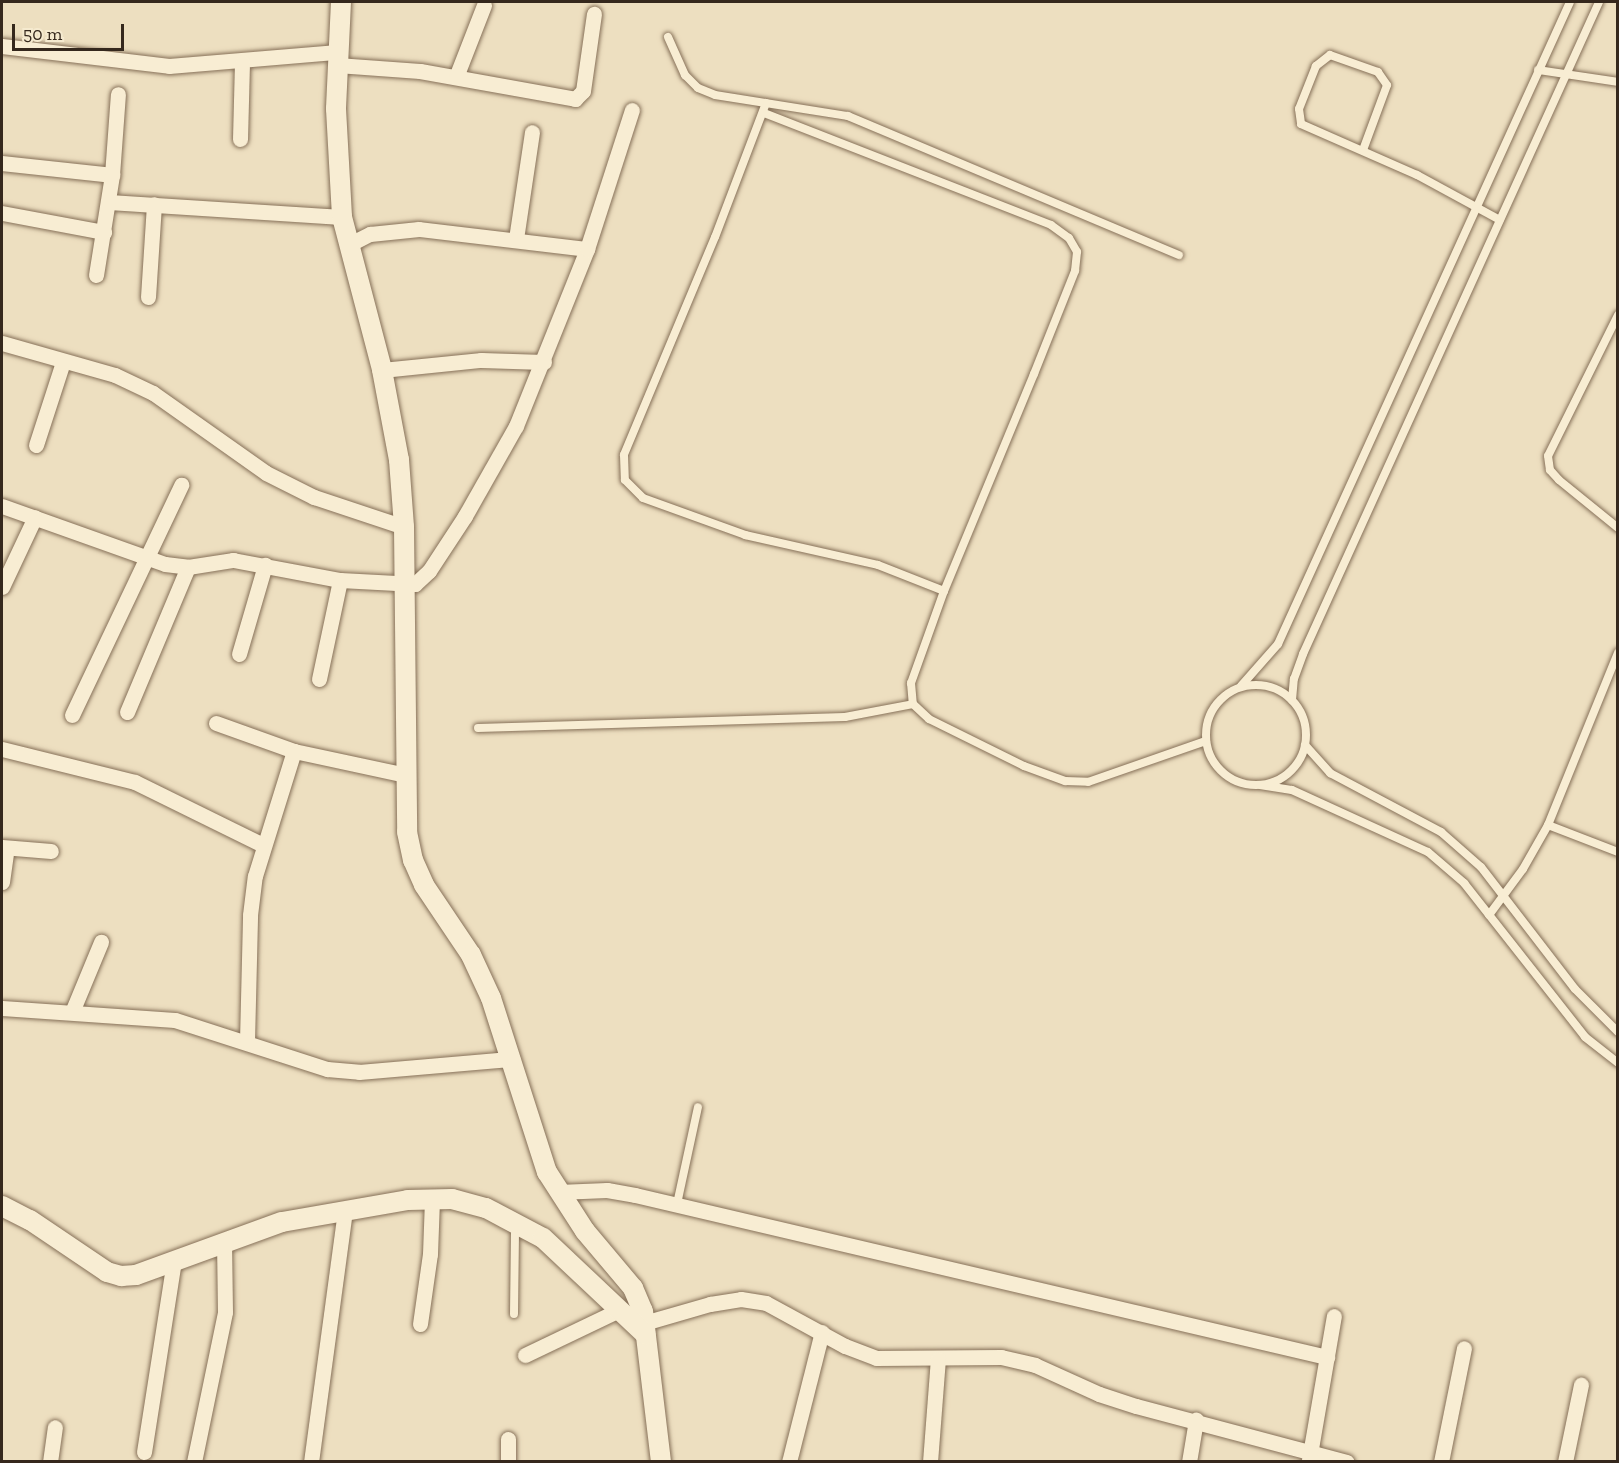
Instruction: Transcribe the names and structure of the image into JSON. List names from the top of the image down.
{
  "scale_bar": "50 m"
}
